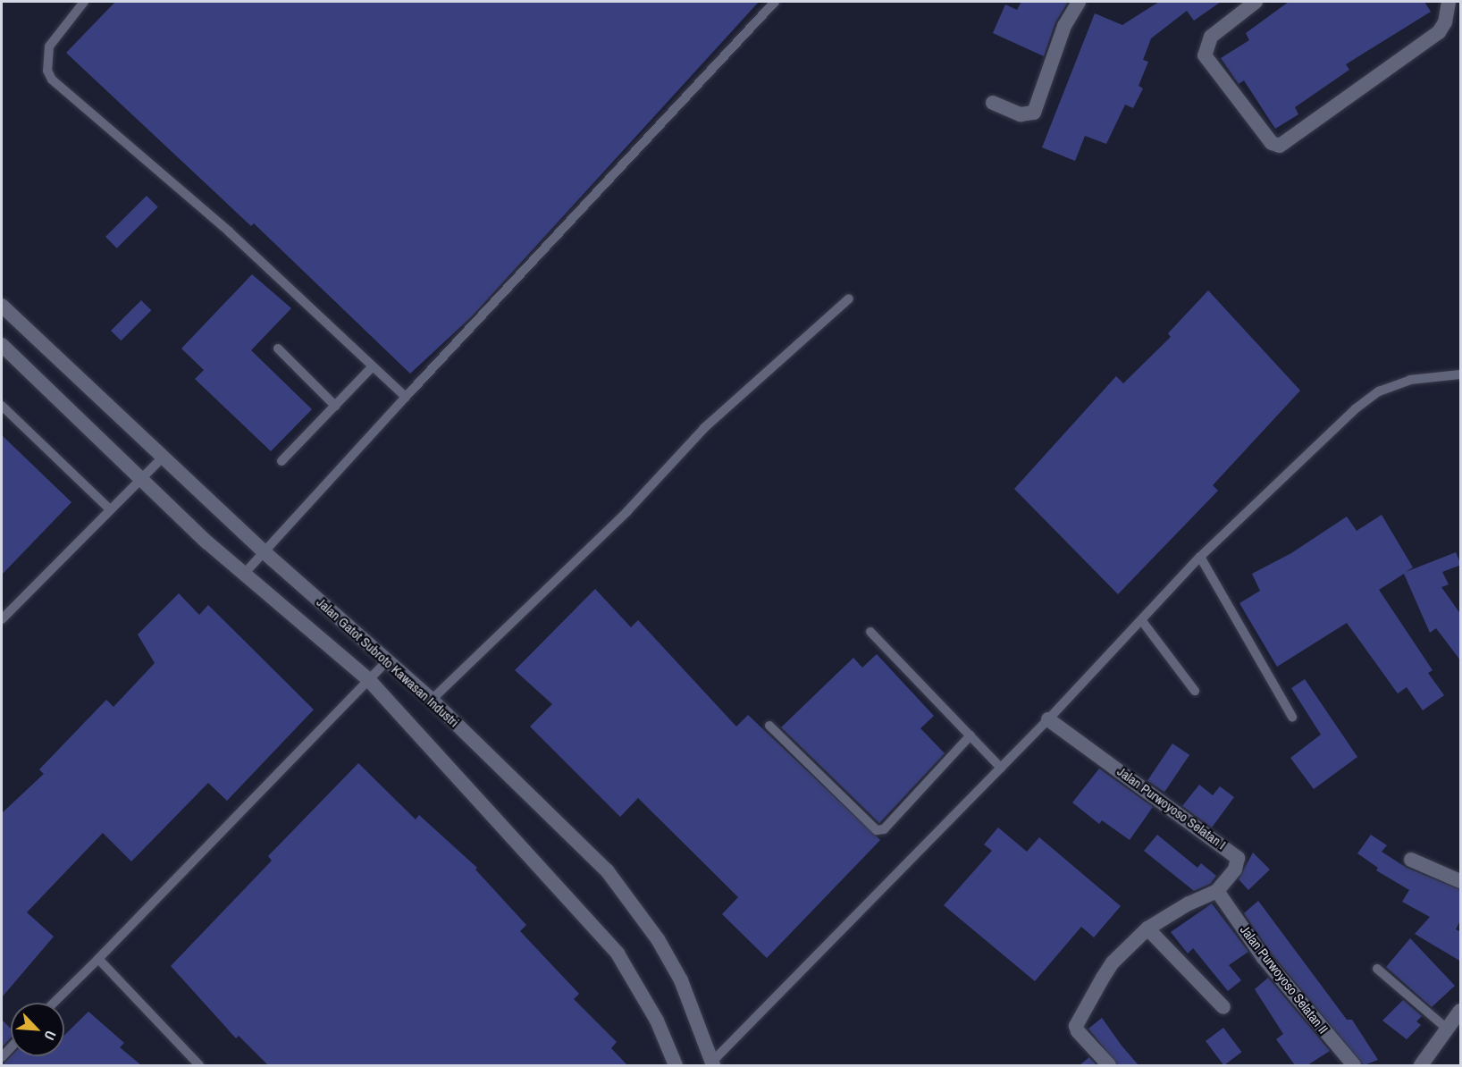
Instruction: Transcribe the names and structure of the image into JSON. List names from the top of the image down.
{
  "streets": {
    "street": ["Jalan Gatot Subroto Kawasan Industri", "Jalan Purwoyoso Selatan I", "Jalan Purwoyoso Selatan II"]
  },
  "crossings": [
    ["Jalan Purwoyoso Selatan I", "Jalan Purwoyoso Selatan II"]
  ],
  "north": "bottom right"
}
